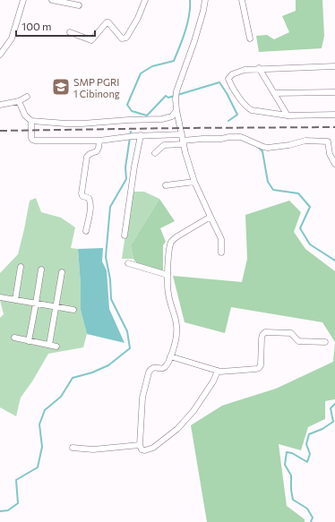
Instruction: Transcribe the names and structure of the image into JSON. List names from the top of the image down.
{
  "places": {
    "school or university": ["SMP PGRI 1 Cibinong"]
  },
  "scale_bar": "100 m"
}
